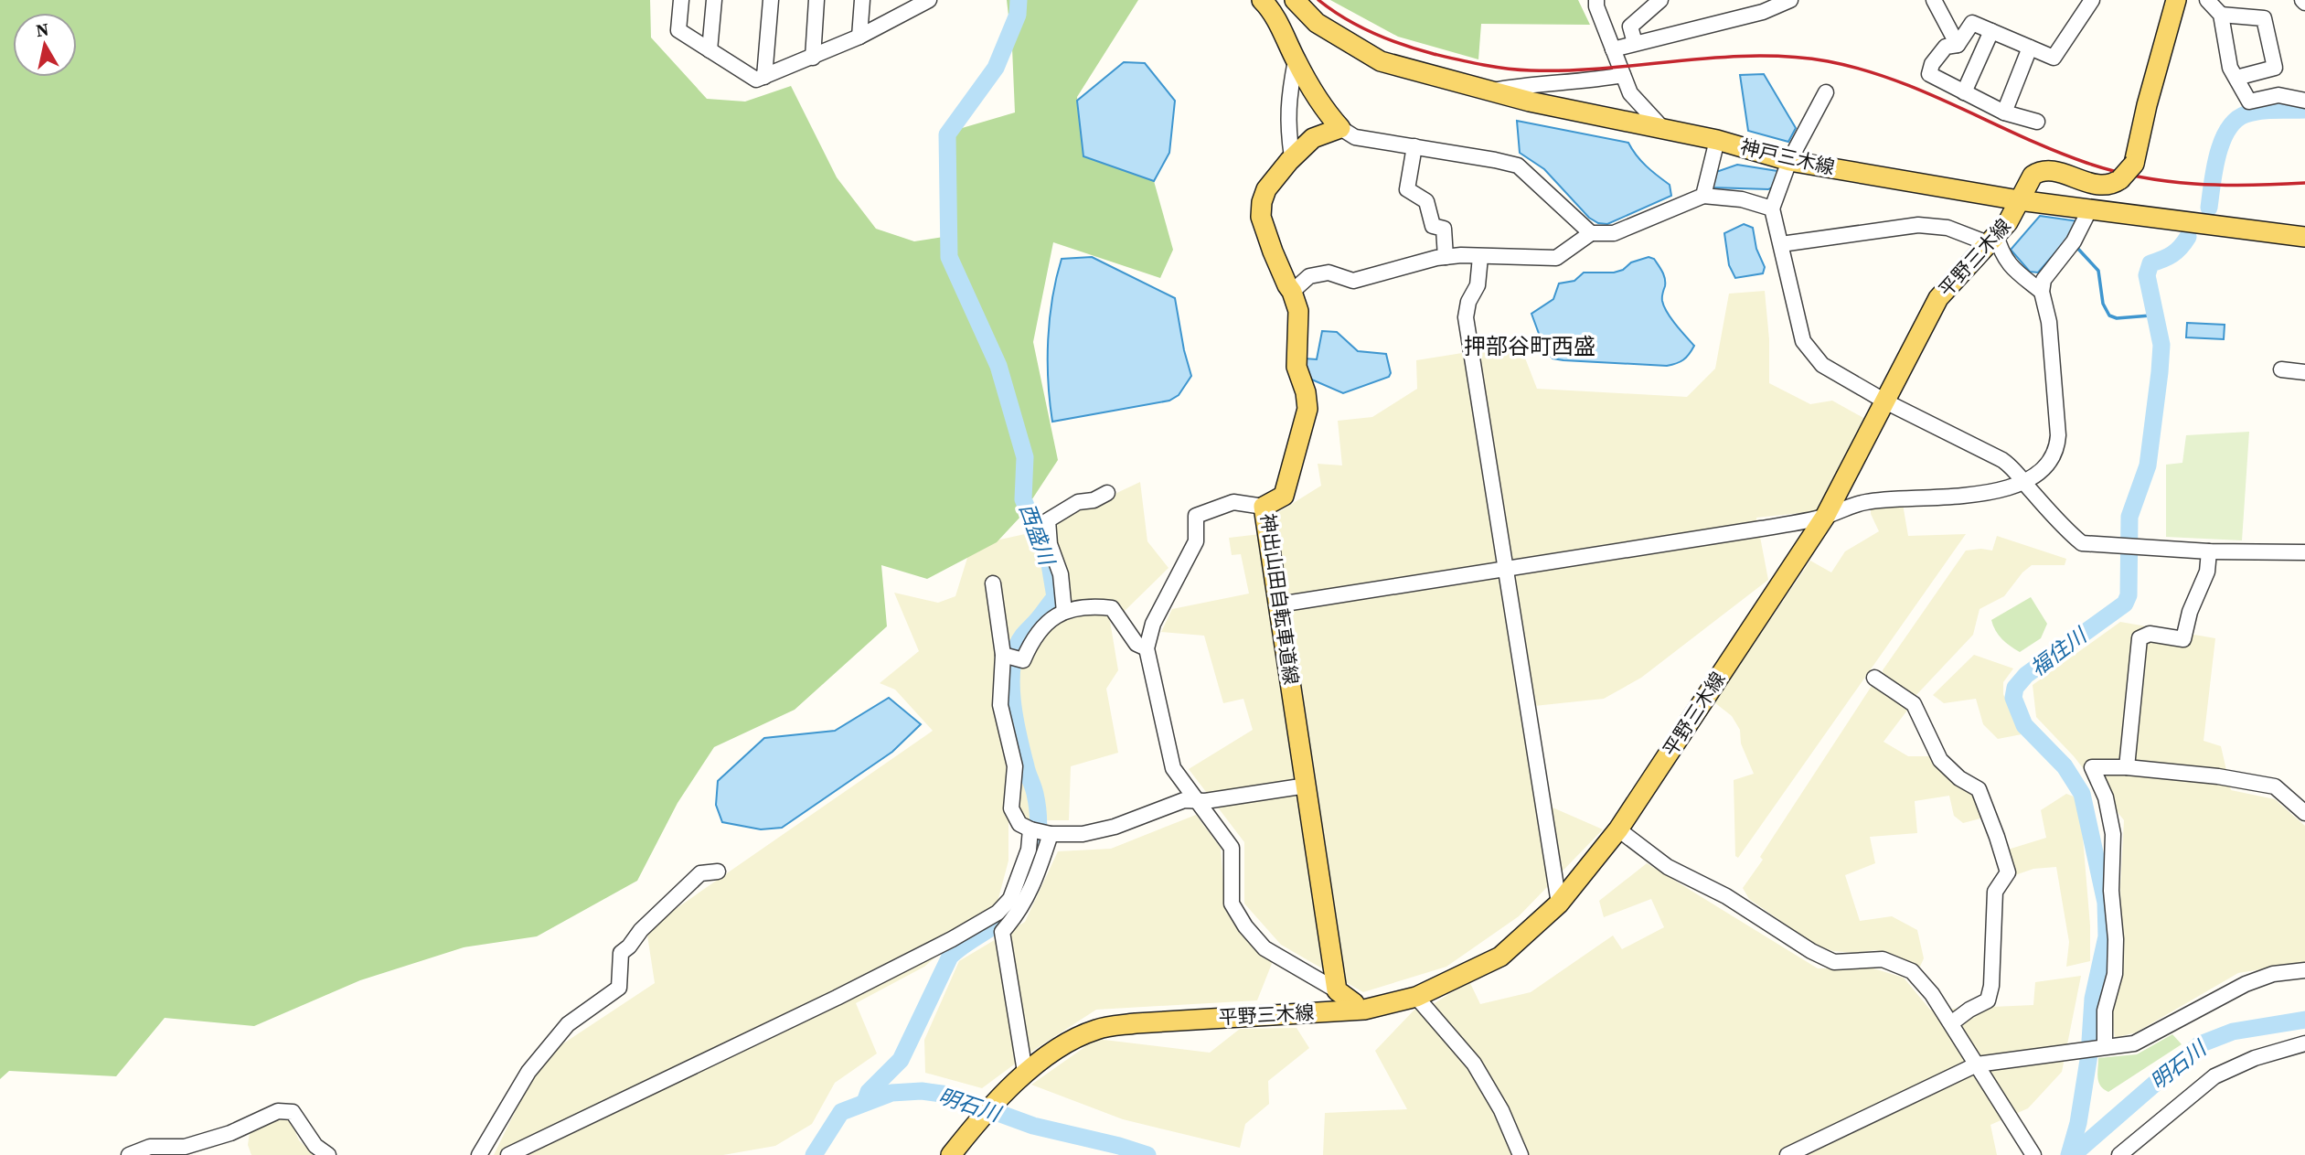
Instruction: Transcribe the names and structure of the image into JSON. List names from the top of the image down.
{
  "streets": {
    "main road": ["神戸三木線", "平野三木線", "神出山田自転車道線"]
  },
  "crossings": [
    ["神戸三木線", "平野三木線"]
  ],
  "districts": ["押部谷町西盛"],
  "water": ["西盛川", "福住川", "明石川"],
  "north": "top"
}
